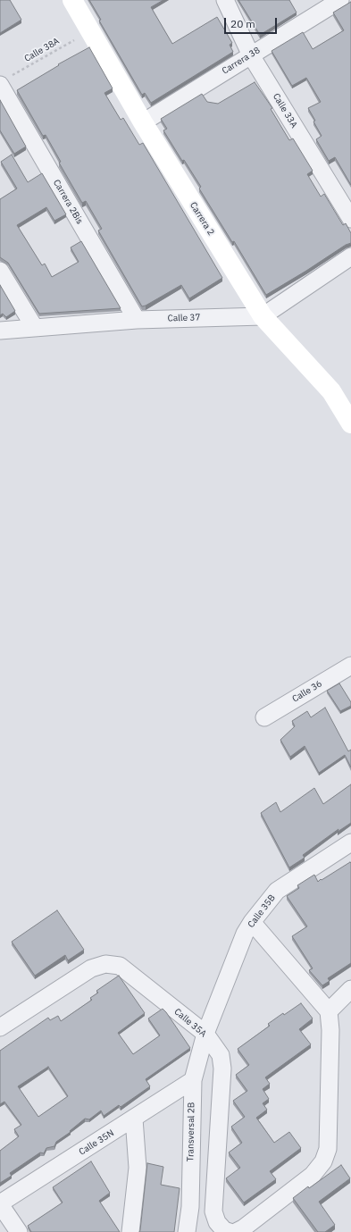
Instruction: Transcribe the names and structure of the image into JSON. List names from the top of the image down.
{
  "streets": {
    "street": [
      "Carrera 38",
      "Calle 33A",
      "Carrera 2Bis",
      "Carrera 2",
      "Calle 37",
      "Calle 36",
      "Calle 35B",
      "Calle 35A",
      "Transversal 2B",
      "Calle 35N"
    ],
    "path": ["Calle 38A"]
  },
  "crossings": [
    ["Calle 38A", "Carrera 2Bis"],
    ["Calle 38A", "Carrera 2"],
    ["Carrera 38", "Calle 33A"],
    ["Carrera 38", "Carrera 2"],
    ["Carrera 2Bis", "Calle 37"],
    ["Carrera 2", "Calle 37"],
    ["Calle 35B", "Calle 35A"],
    ["Calle 35B", "Transversal 2B"],
    ["Calle 35A", "Transversal 2B"],
    ["Transversal 2B", "Calle 35N"]
  ],
  "scale_bar": "20 m"
}
